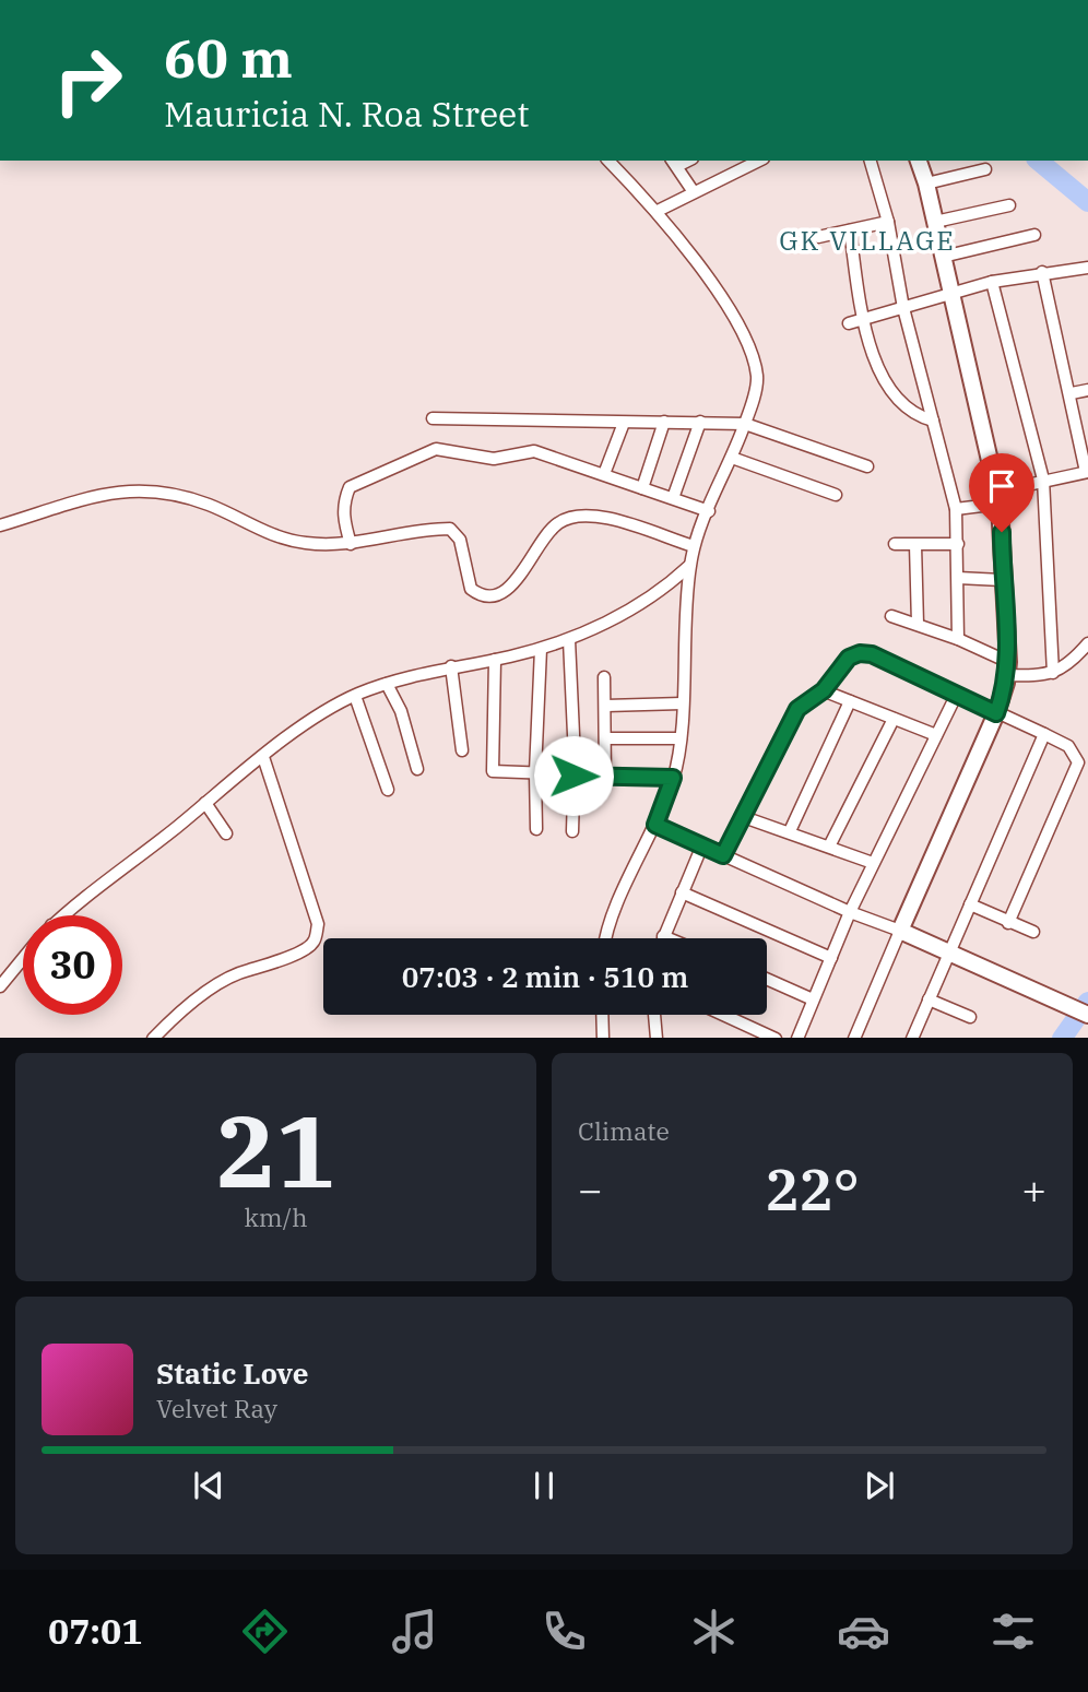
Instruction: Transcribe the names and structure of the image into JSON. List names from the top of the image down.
{
  "districts": ["GK VILLAGE"],
  "page": {
    "turn": ["60 m", "Mauricia N. Roa Street"],
    "limit": "30",
    "trip": "07:03 · 2 min · 510 m",
    "tile": [
      ["21", "km/h"],
      "Climate"
    ],
    "heat": ["−", "22°", "+"],
    "song": ["Static Love", "Velvet Ray"],
    "tabs": "07:01"
  }
}
